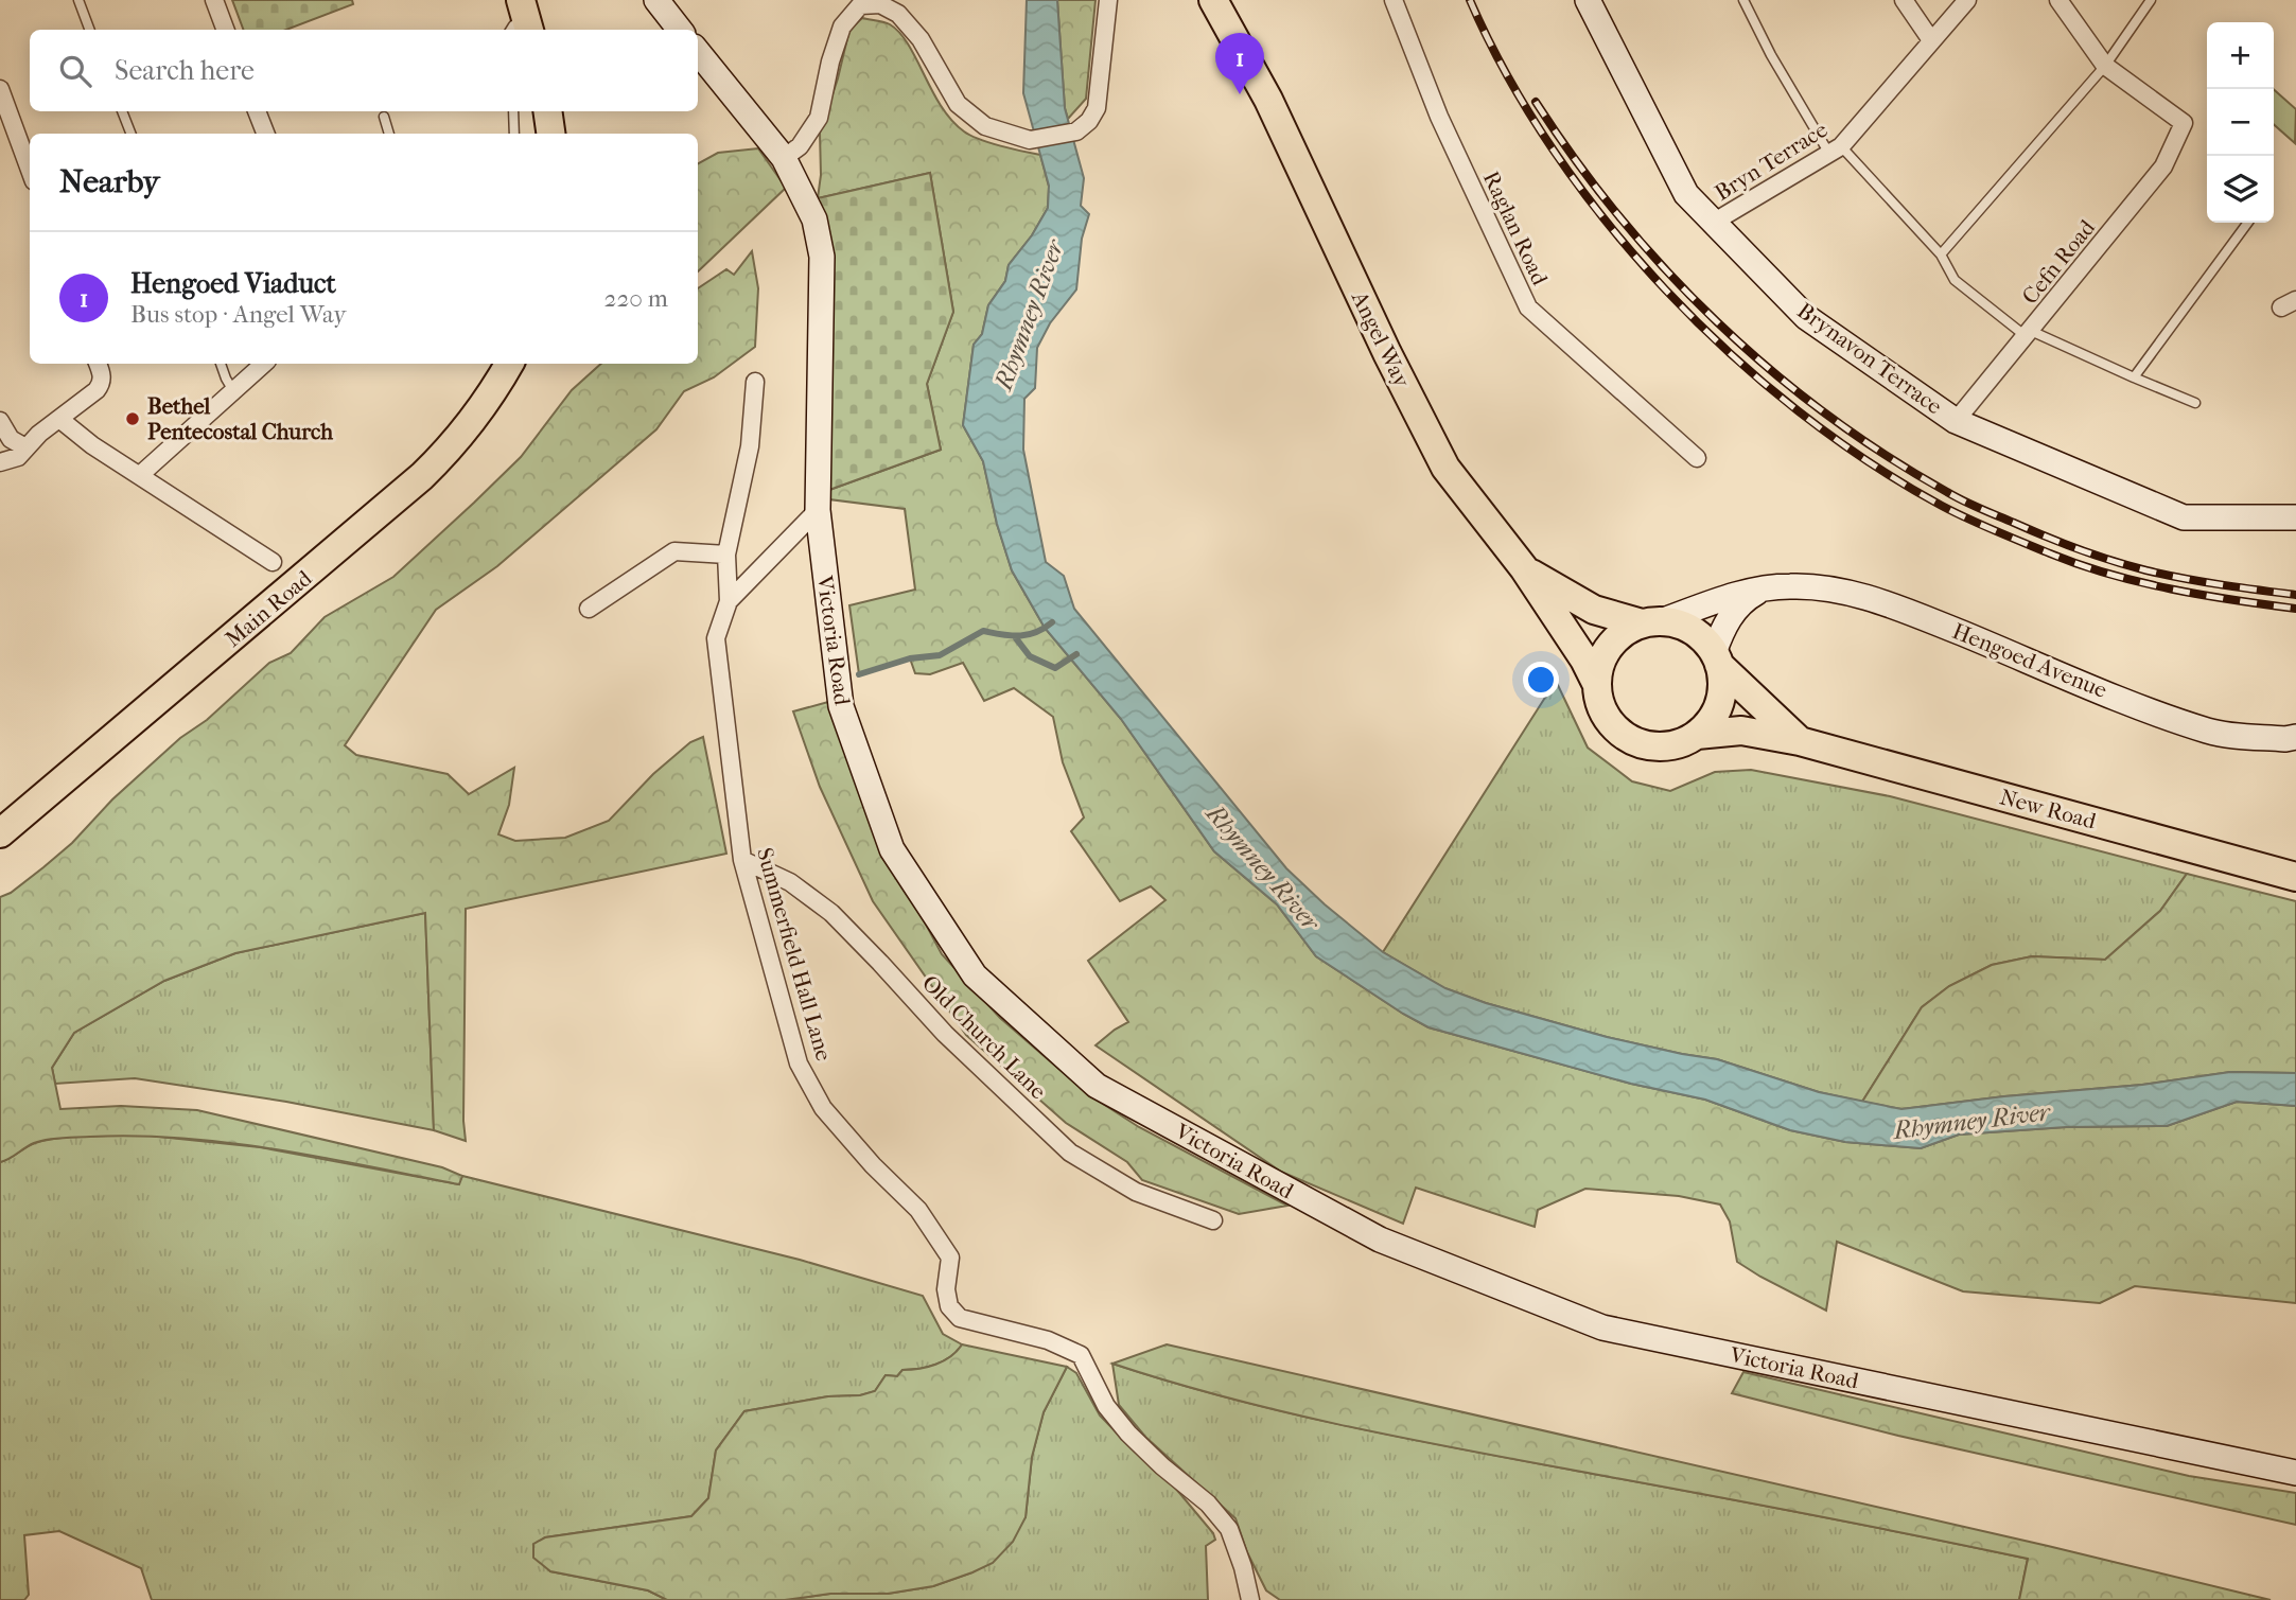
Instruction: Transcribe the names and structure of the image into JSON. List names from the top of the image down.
{
  "streets": {
    "main road": [
      "Angel Way",
      "Brynavon Terrace",
      "Main Road",
      "Victoria Road",
      "Hengoed Avenue",
      "New Road"
    ],
    "street": [
      "Bryn Terrace",
      "Raglan Road",
      "Cefn Road",
      "Summerfield Hall Lane",
      "Old Church Lane"
    ]
  },
  "crossings": [
    ["Bryn Terrace", "Brynavon Terrace"],
    ["Cefn Road", "Brynavon Terrace"],
    ["Angel Way", "Hengoed Avenue"],
    ["Angel Way", "New Road"],
    ["Victoria Road", "Summerfield Hall Lane"],
    ["Hengoed Avenue", "New Road"],
    ["Summerfield Hall Lane", "Old Church Lane"]
  ],
  "water": ["Rhymney River"],
  "places": ["Bethel Pentecostal Church"],
  "page": {
    "map_buttons": ["+", "−"],
    "search": "Search here",
    "pins": "1",
    "heading": "Nearby",
    "list": [
      {
        "mark": "1",
        "name": "Hengoed Viaduct",
        "note": "Bus stop · Angel Way",
        "value": "220 m"
      }
    ]
  }
}
